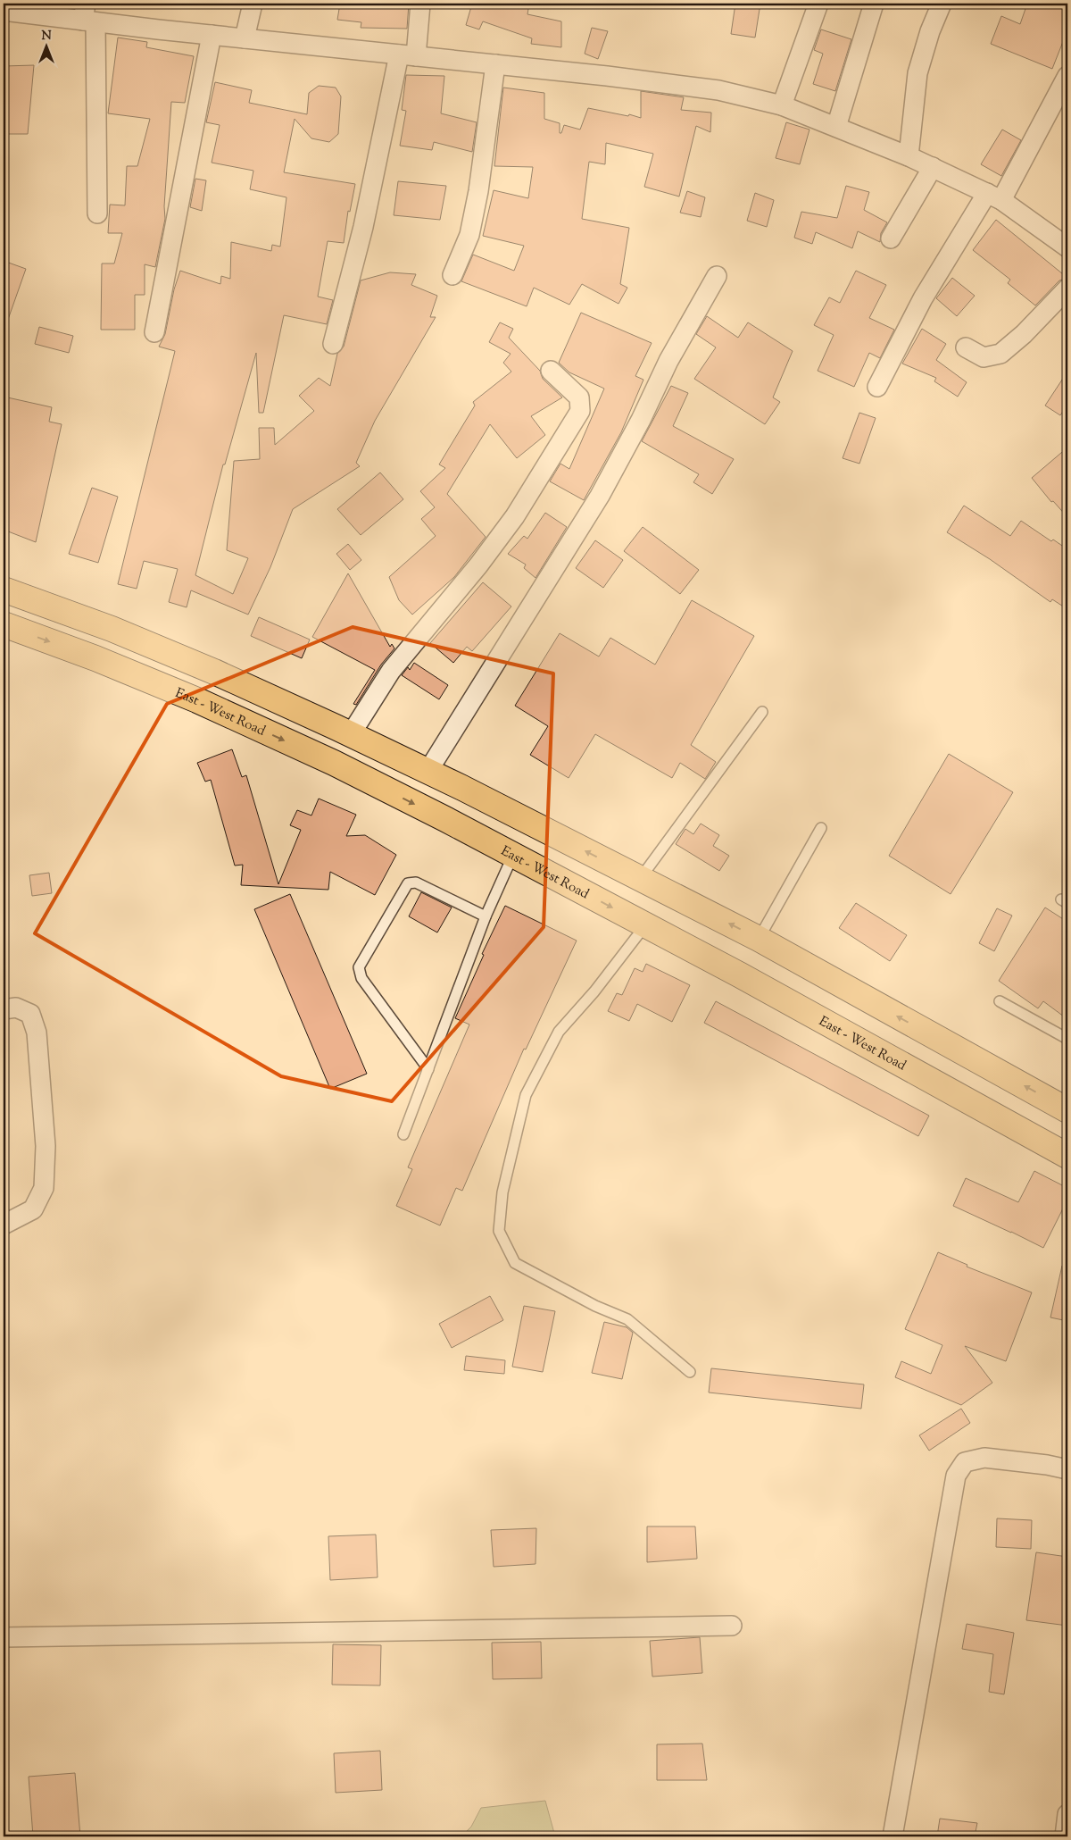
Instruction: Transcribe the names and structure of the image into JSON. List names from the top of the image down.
{
  "streets": {
    "main road": ["East - West Road"]
  },
  "north": "top"
}
